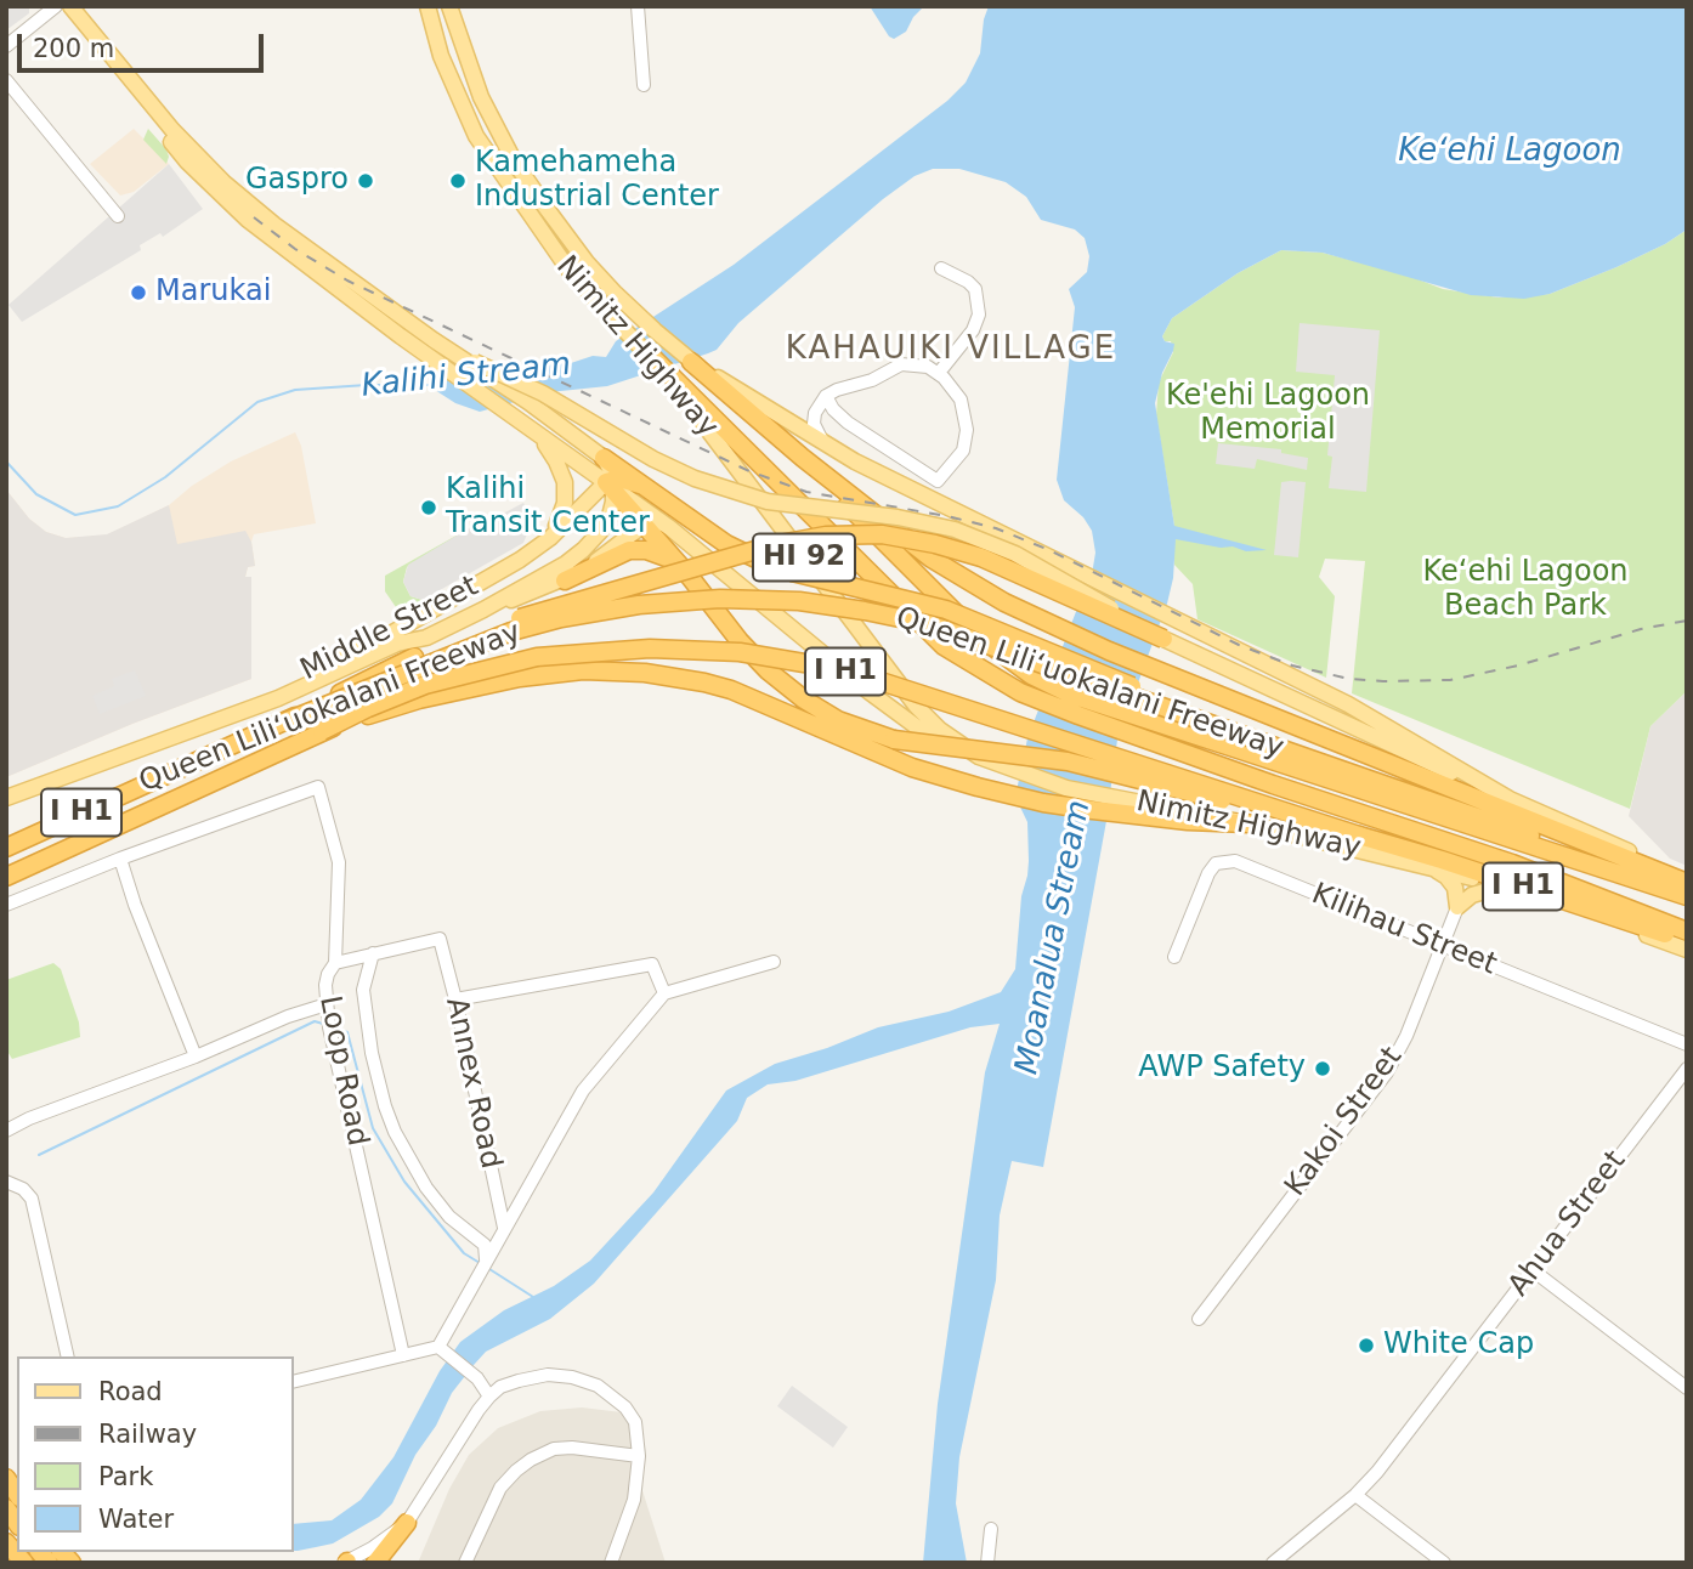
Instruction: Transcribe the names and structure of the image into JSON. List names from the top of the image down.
{
  "streets": {
    "highway": ["I H1", "Queen Liliʻuokalani Freeway"],
    "main road": ["Nimitz Highway", "HI 92", "Middle Street"],
    "street": [
      "Kilihau Street",
      "Loop Road",
      "Annex Road",
      "Kakoi Street",
      "Ahua Street"
    ]
  },
  "crossings": [
    ["Kilihau Street", "Kakoi Street"]
  ],
  "districts": ["KAHAUIKI VILLAGE"],
  "water": ["Keʻehi Lagoon", "Kalihi Stream", "Moanalua Stream"],
  "parks": ["Ke'ehi Lagoon Memorial", "Keʻehi Lagoon Beach Park"],
  "places": [
    "Gaspro",
    "Kamehameha Industrial Center",
    "Marukai",
    "Kalihi Transit Center",
    "AWP Safety",
    "White Cap"
  ],
  "legend": [
    "Road",
    "Railway",
    "Park",
    "Water"
  ],
  "scale_bar": "200 m"
}
